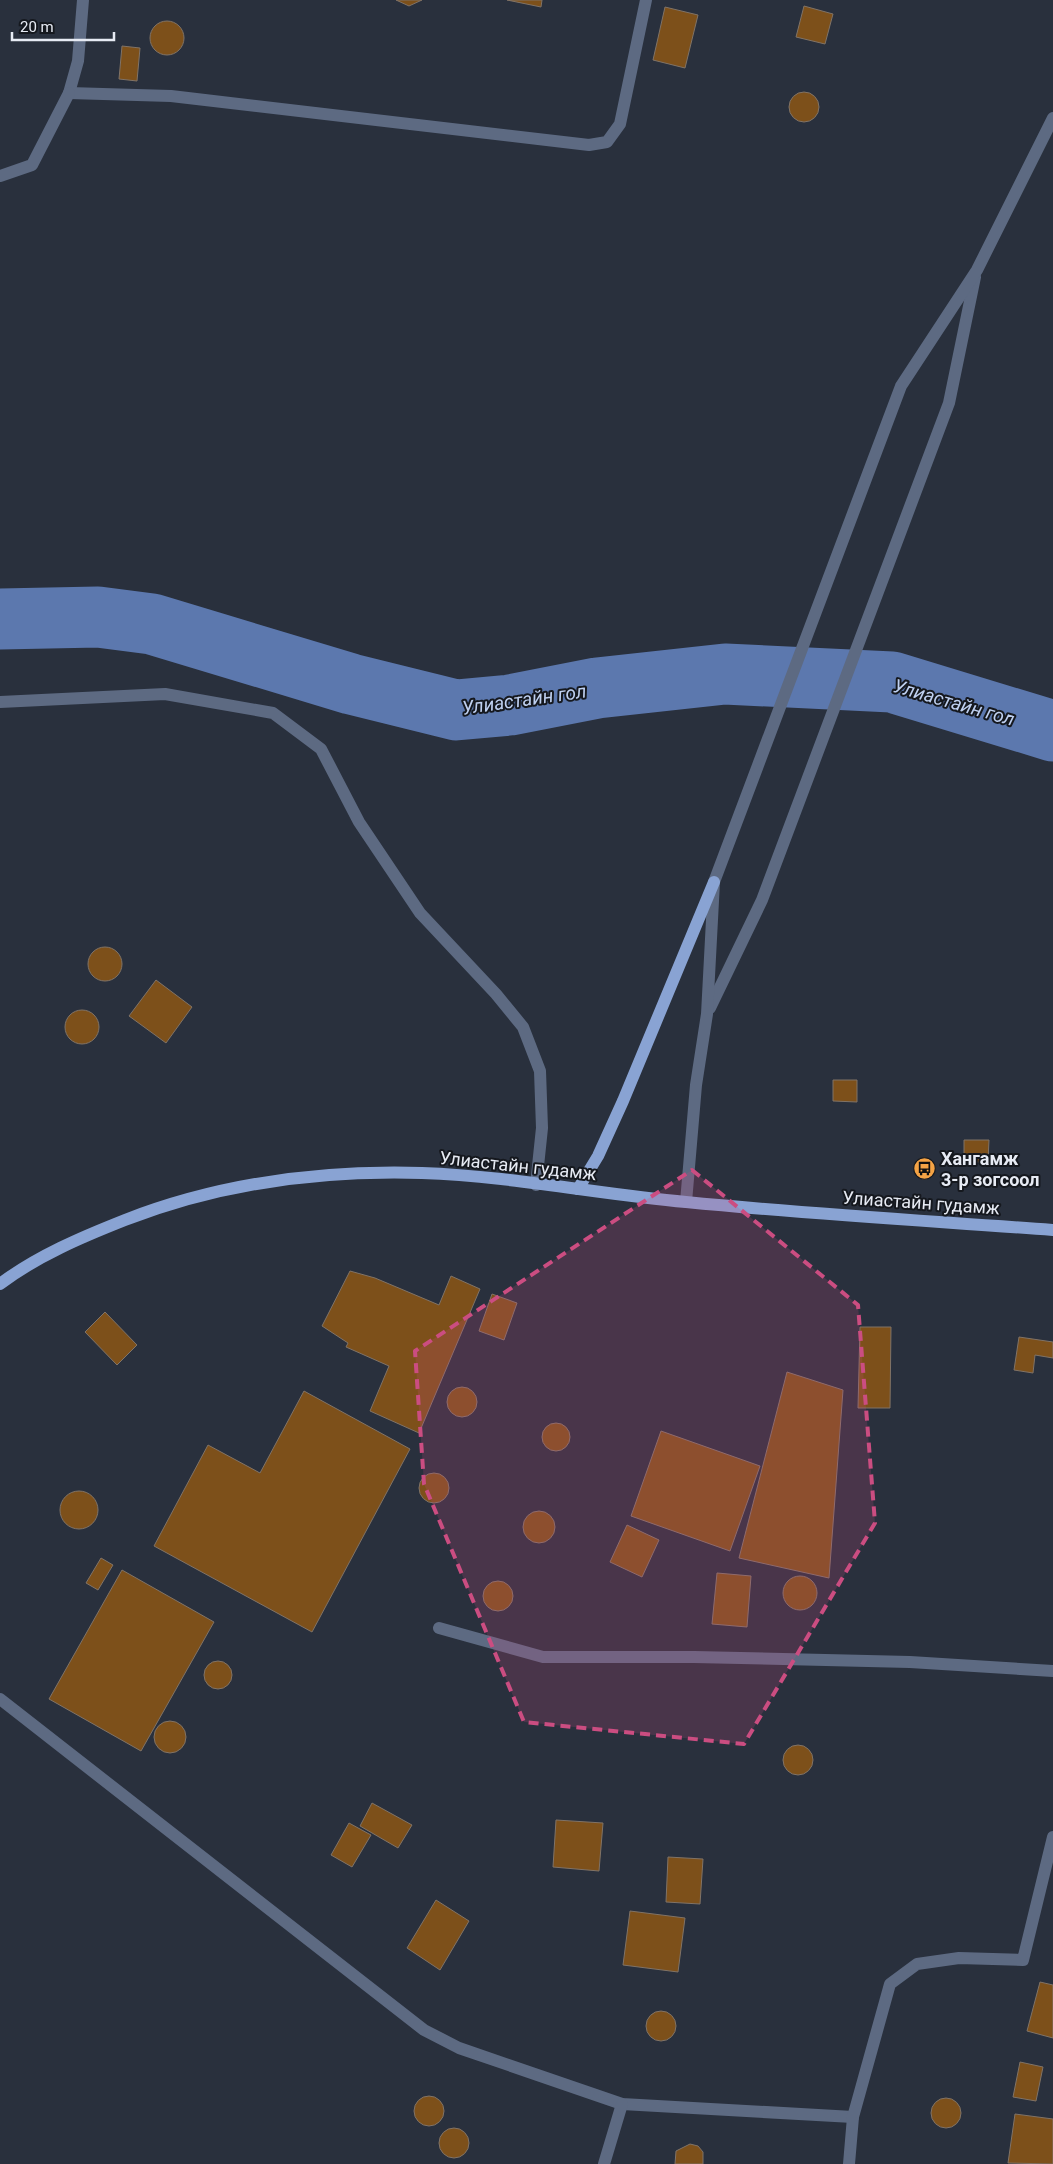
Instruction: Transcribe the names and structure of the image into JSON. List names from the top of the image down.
{
  "streets": {
    "main road": ["Улиастайн гудамж"]
  },
  "water": ["Улиастайн гол"],
  "places": {
    "bus stop": ["Хангамж 3-р зогсоол"]
  },
  "scale_bar": "20 m"
}
